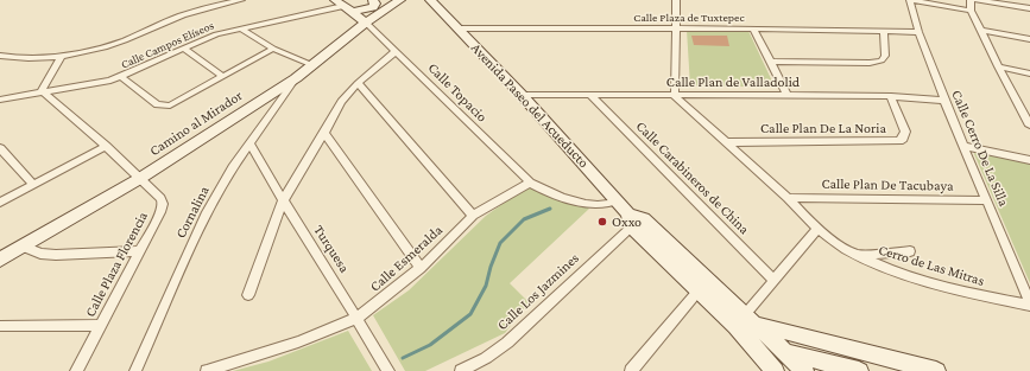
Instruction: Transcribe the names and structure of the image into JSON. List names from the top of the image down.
{
  "streets": {
    "street": [
      "Calle Plaza de Tuxtepec",
      "Calle Campos Elíseos",
      "Calle Plan de Valladolid",
      "Calle Topacio",
      "Avenida Paseo del Acueducto",
      "Camino al Mirador",
      "Calle Plan De La Noria",
      "Calle Cerro De La Silla",
      "Calle Carabineros de China",
      "Calle Plan De Tacubaya",
      "Cornalina",
      "Turquesa",
      "Calle Esmeralda",
      "Calle Plaza Florencia",
      "Cerro de Las Mitras",
      "Calle Los Jazmines"
    ]
  },
  "crossings": [
    ["Calle Plaza de Tuxtepec", "Avenida Paseo del Acueducto"],
    ["Calle Plaza de Tuxtepec", "Calle Cerro De La Silla"],
    ["Calle Campos Elíseos", "Calle Plaza Florencia"],
    ["Calle Plan de Valladolid", "Avenida Paseo del Acueducto"],
    ["Calle Plan de Valladolid", "Calle Plan De La Noria"],
    ["Calle Plan de Valladolid", "Calle Cerro De La Silla"],
    ["Calle Plan de Valladolid", "Calle Carabineros de China"],
    ["Calle Plan de Valladolid", "Cerro de Las Mitras"],
    ["Calle Topacio", "Camino al Mirador"],
    ["Calle Topacio", "Calle Esmeralda"],
    ["Avenida Paseo del Acueducto", "Calle Los Jazmines"],
    ["Camino al Mirador", "Cornalina"],
    ["Camino al Mirador", "Calle Plaza Florencia"],
    ["Calle Plan De La Noria", "Cerro de Las Mitras"],
    ["Calle Cerro De La Silla", "Calle Plan De Tacubaya"],
    ["Calle Cerro De La Silla", "Cerro de Las Mitras"],
    ["Calle Plan De Tacubaya", "Cerro de Las Mitras"],
    ["Cornalina", "Turquesa"],
    ["Turquesa", "Calle Esmeralda"]
  ],
  "places": ["Oxxo"]
}
